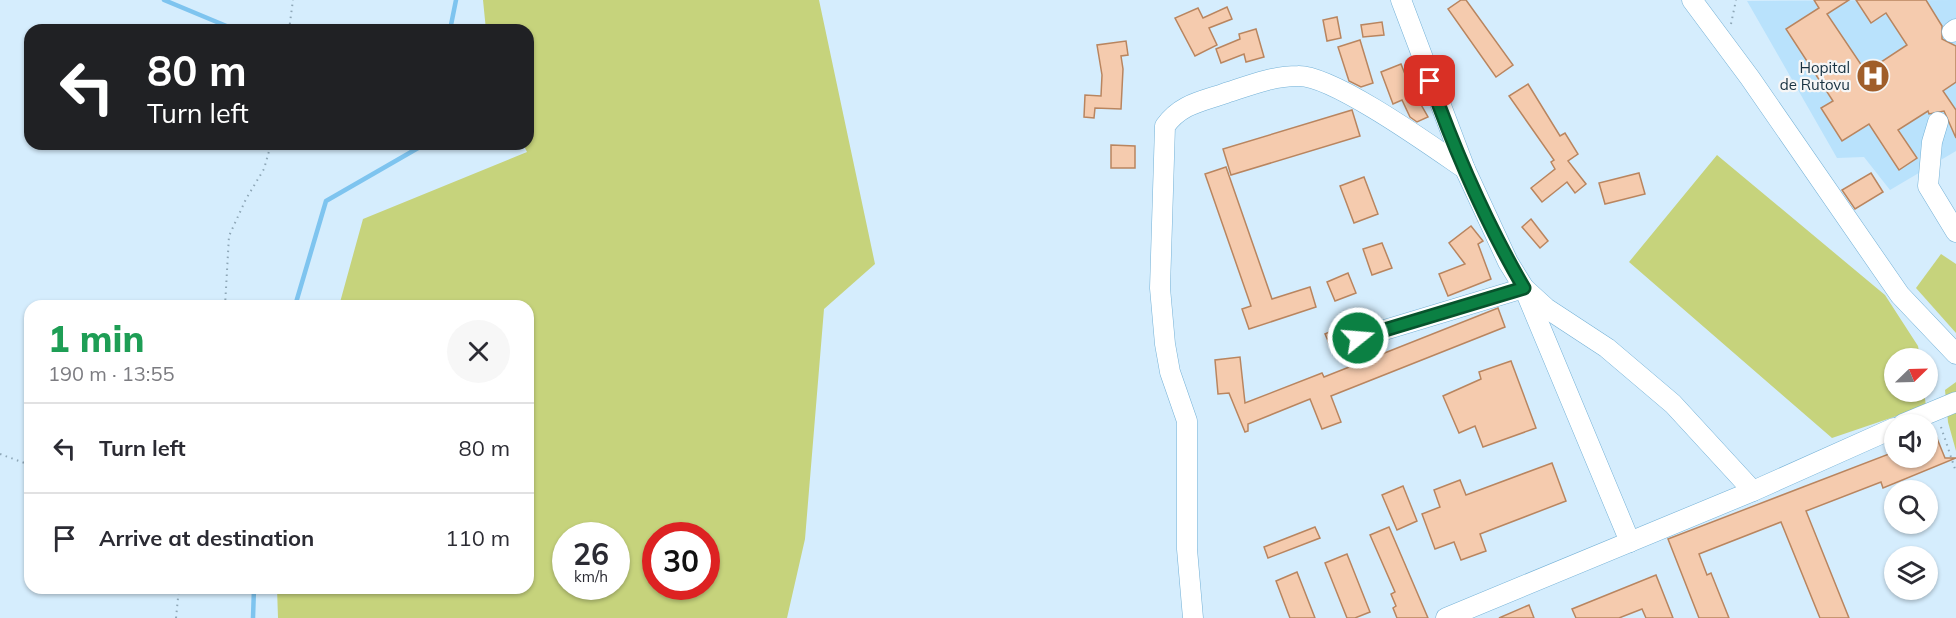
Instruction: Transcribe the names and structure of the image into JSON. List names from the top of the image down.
{
  "places": {
    "hospital": ["Hopital de Rutovu"]
  },
  "north": "top right",
  "page": {
    "turn": ["80 m", "Turn left"],
    "heading": ["1 min", "190 m · 13:55"],
    "list": [
      {
        "name": "Turn left",
        "value": "80 m"
      },
      {
        "name": "Arrive at destination",
        "value": "110 m"
      }
    ],
    "speed": "26 km/h",
    "limit": "30"
  }
}
